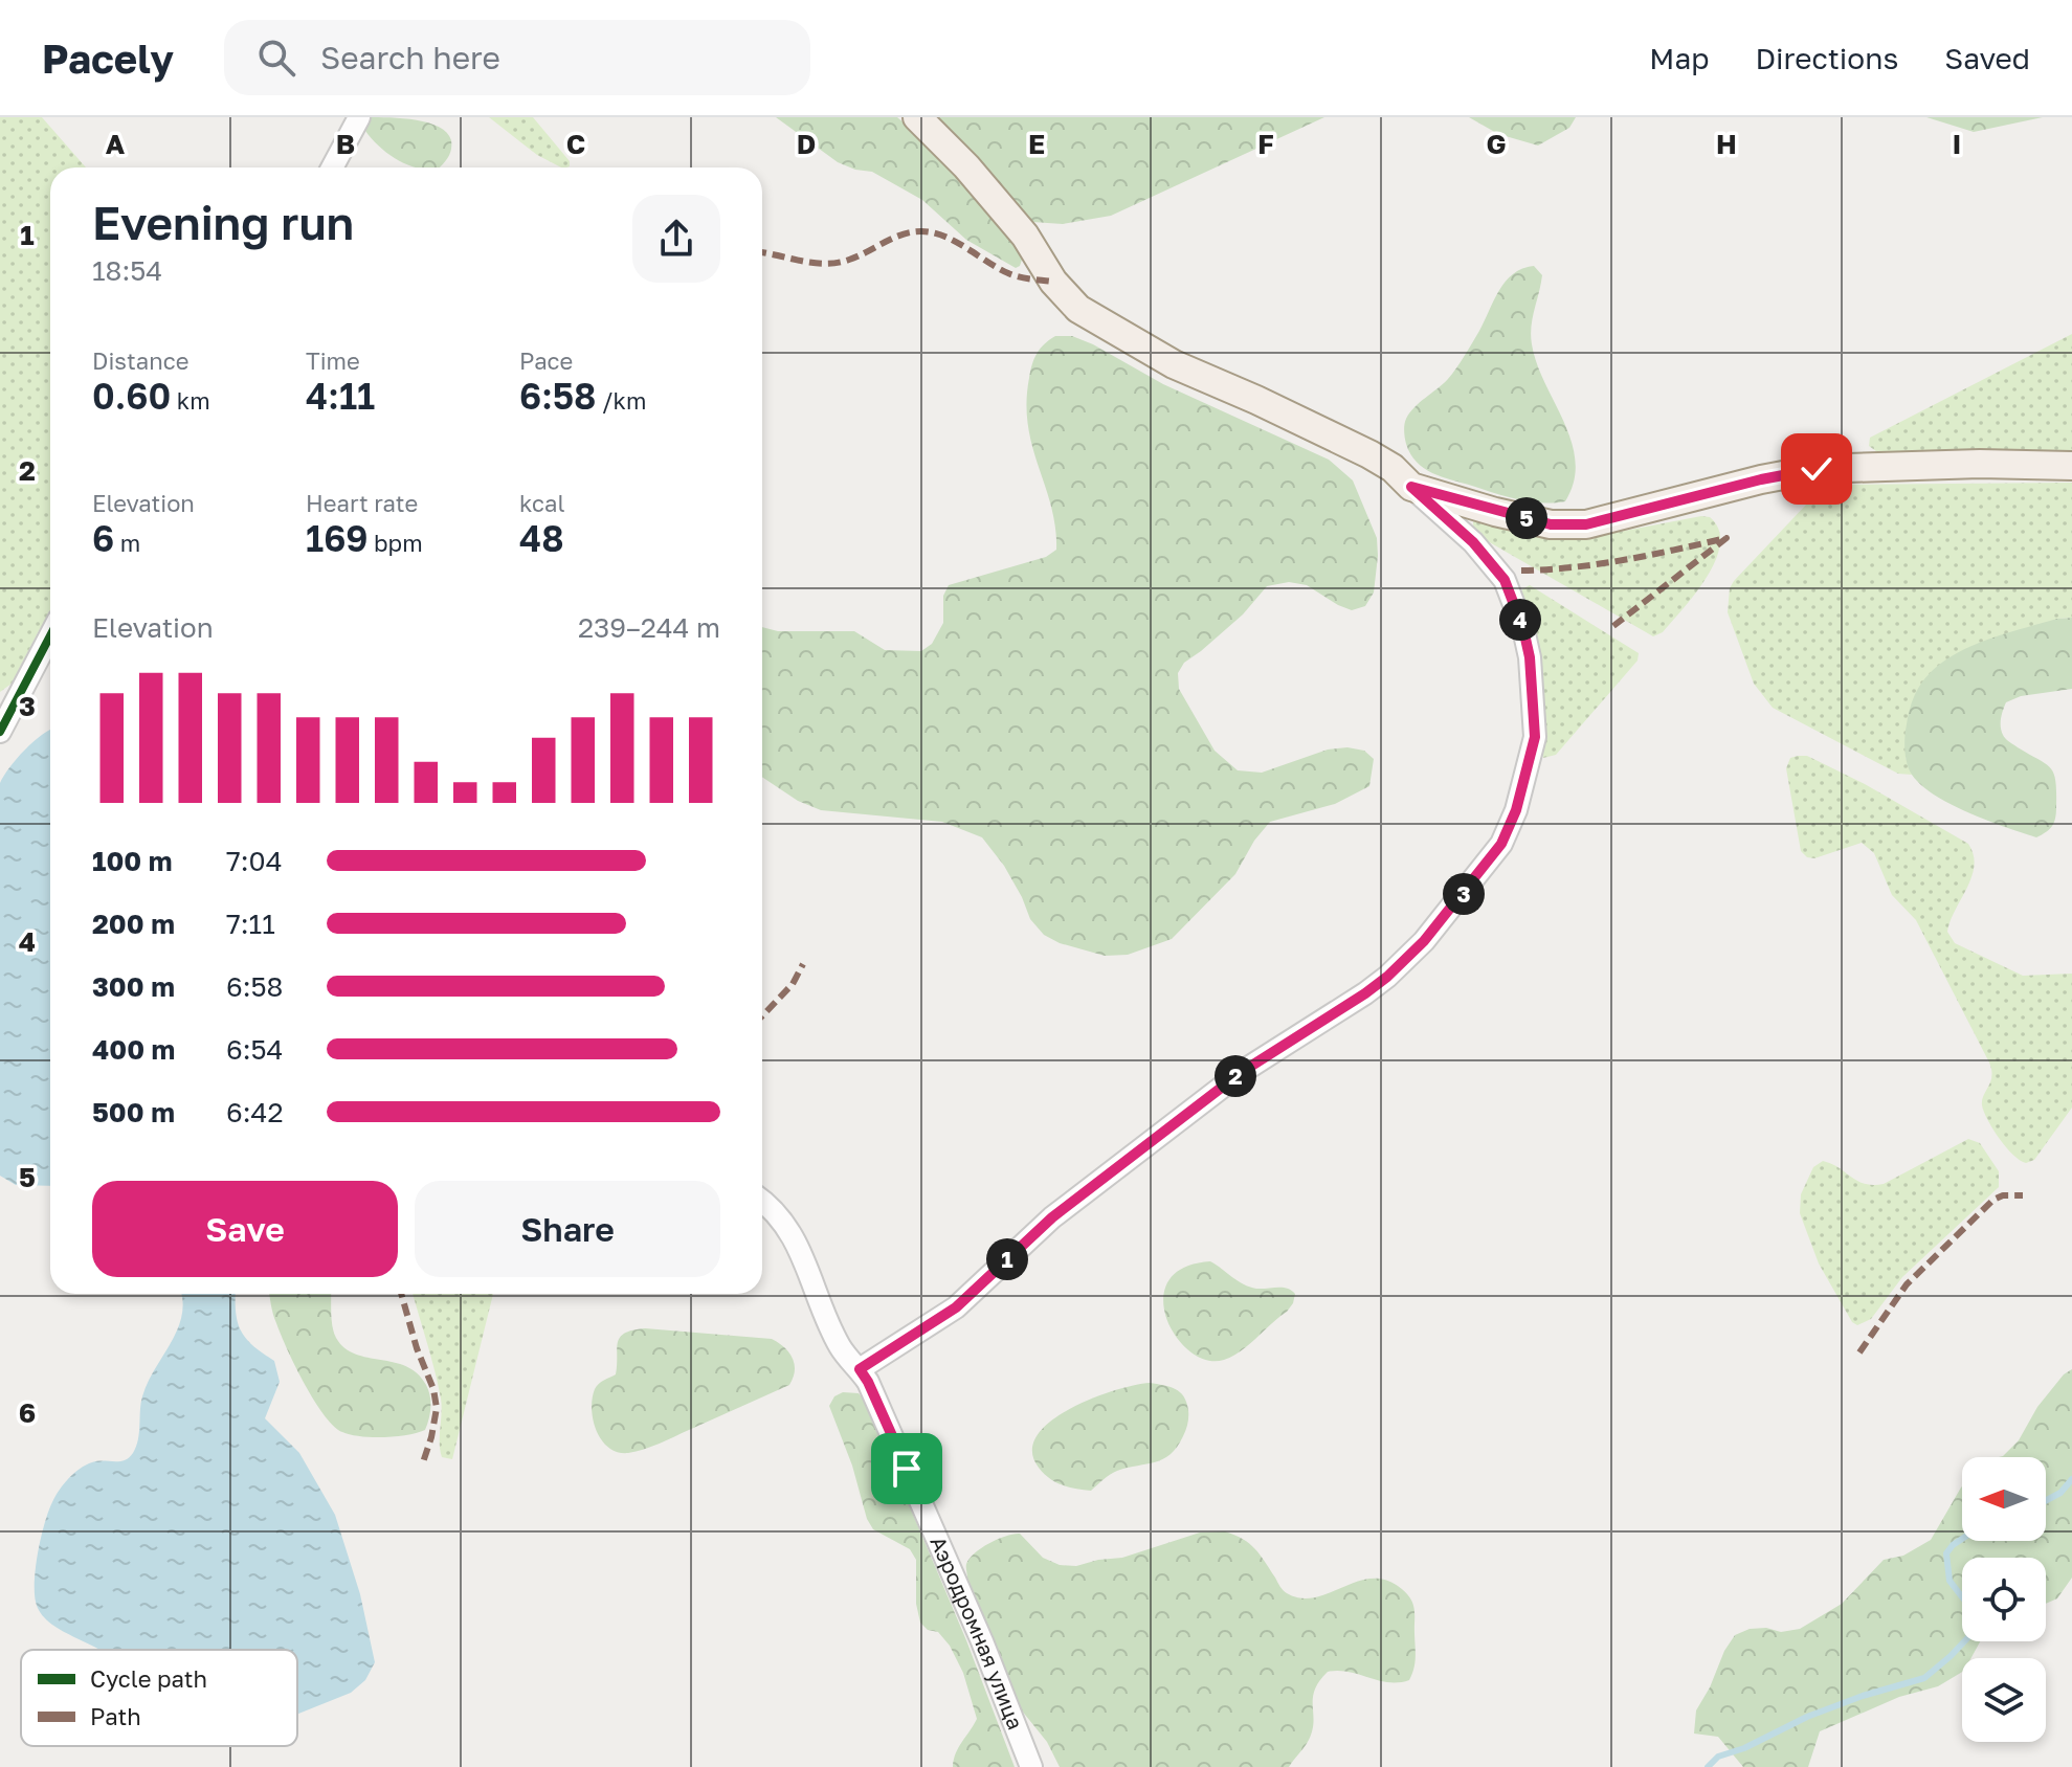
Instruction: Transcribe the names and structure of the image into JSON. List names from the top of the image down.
{
  "streets": {
    "street": ["Аэродромная улица"]
  },
  "legend": ["Cycle path", "Path"],
  "north": "left",
  "page": {
    "header": "Pacely",
    "search": "Search here",
    "nav": ["Map", "Directions", "Saved"],
    "heading": ["Evening run", "18:54"],
    "stats": [
      ["Distance", "0.60 km"],
      ["Time", "4:11"],
      ["Pace", "6:58 /km"],
      ["Elevation", "6 m"],
      ["Heart rate", "169 bpm"],
      ["kcal", "48"]
    ],
    "pins": [
      "5",
      "4",
      "3",
      "2",
      "1"
    ],
    "chart": ["Elevation", "239–244 m"],
    "list": [
      {
        "name": "100 m",
        "note": "7:04"
      },
      {
        "name": "200 m",
        "note": "7:11"
      },
      {
        "name": "300 m",
        "note": "6:58"
      },
      {
        "name": "400 m",
        "note": "6:54"
      },
      {
        "name": "500 m",
        "note": "6:42"
      }
    ],
    "buttons": ["Save", "Share"]
  },
  "grid": {
    "columns": [
      "A",
      "B",
      "C",
      "D",
      "E",
      "F",
      "G",
      "H",
      "I"
    ],
    "rows": [
      "1",
      "2",
      "3",
      "4",
      "5",
      "6"
    ]
  }
}
